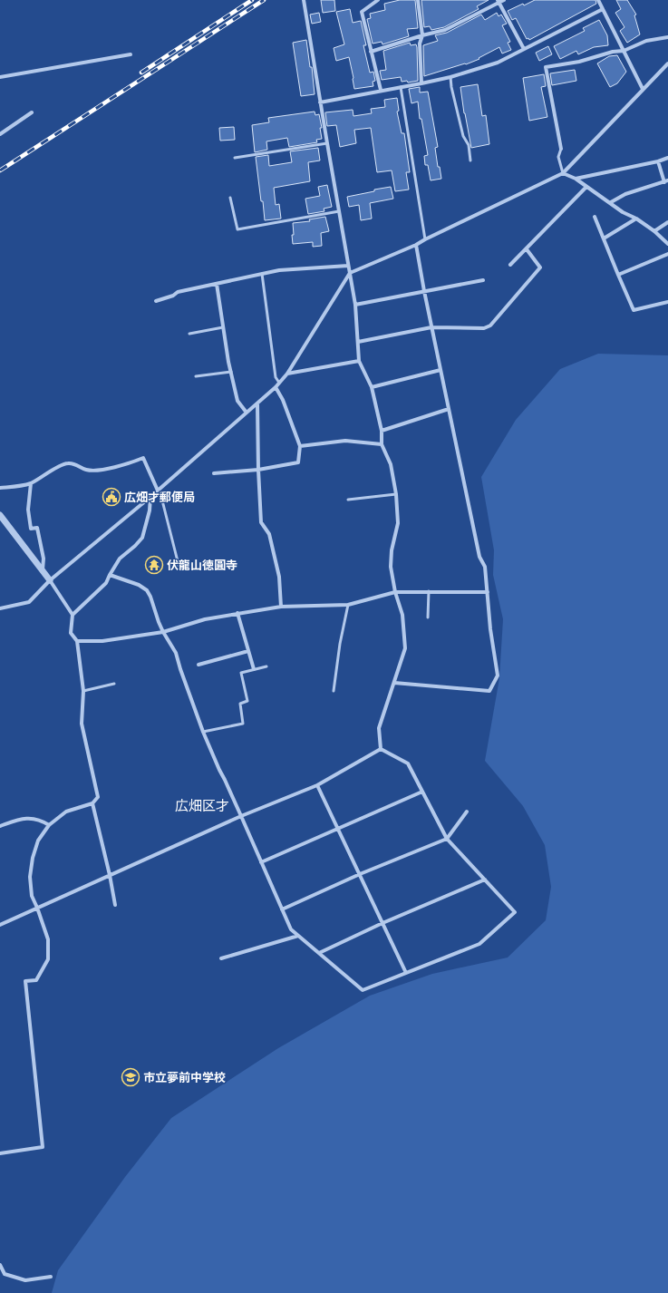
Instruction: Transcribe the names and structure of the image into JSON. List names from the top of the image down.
{
  "districts": ["広畑区才"],
  "places": {
    "public building": ["広畑才郵便局"],
    "temple": ["伏龍山徳圓寺"],
    "school or university": ["市立夢前中学校"]
  }
}
